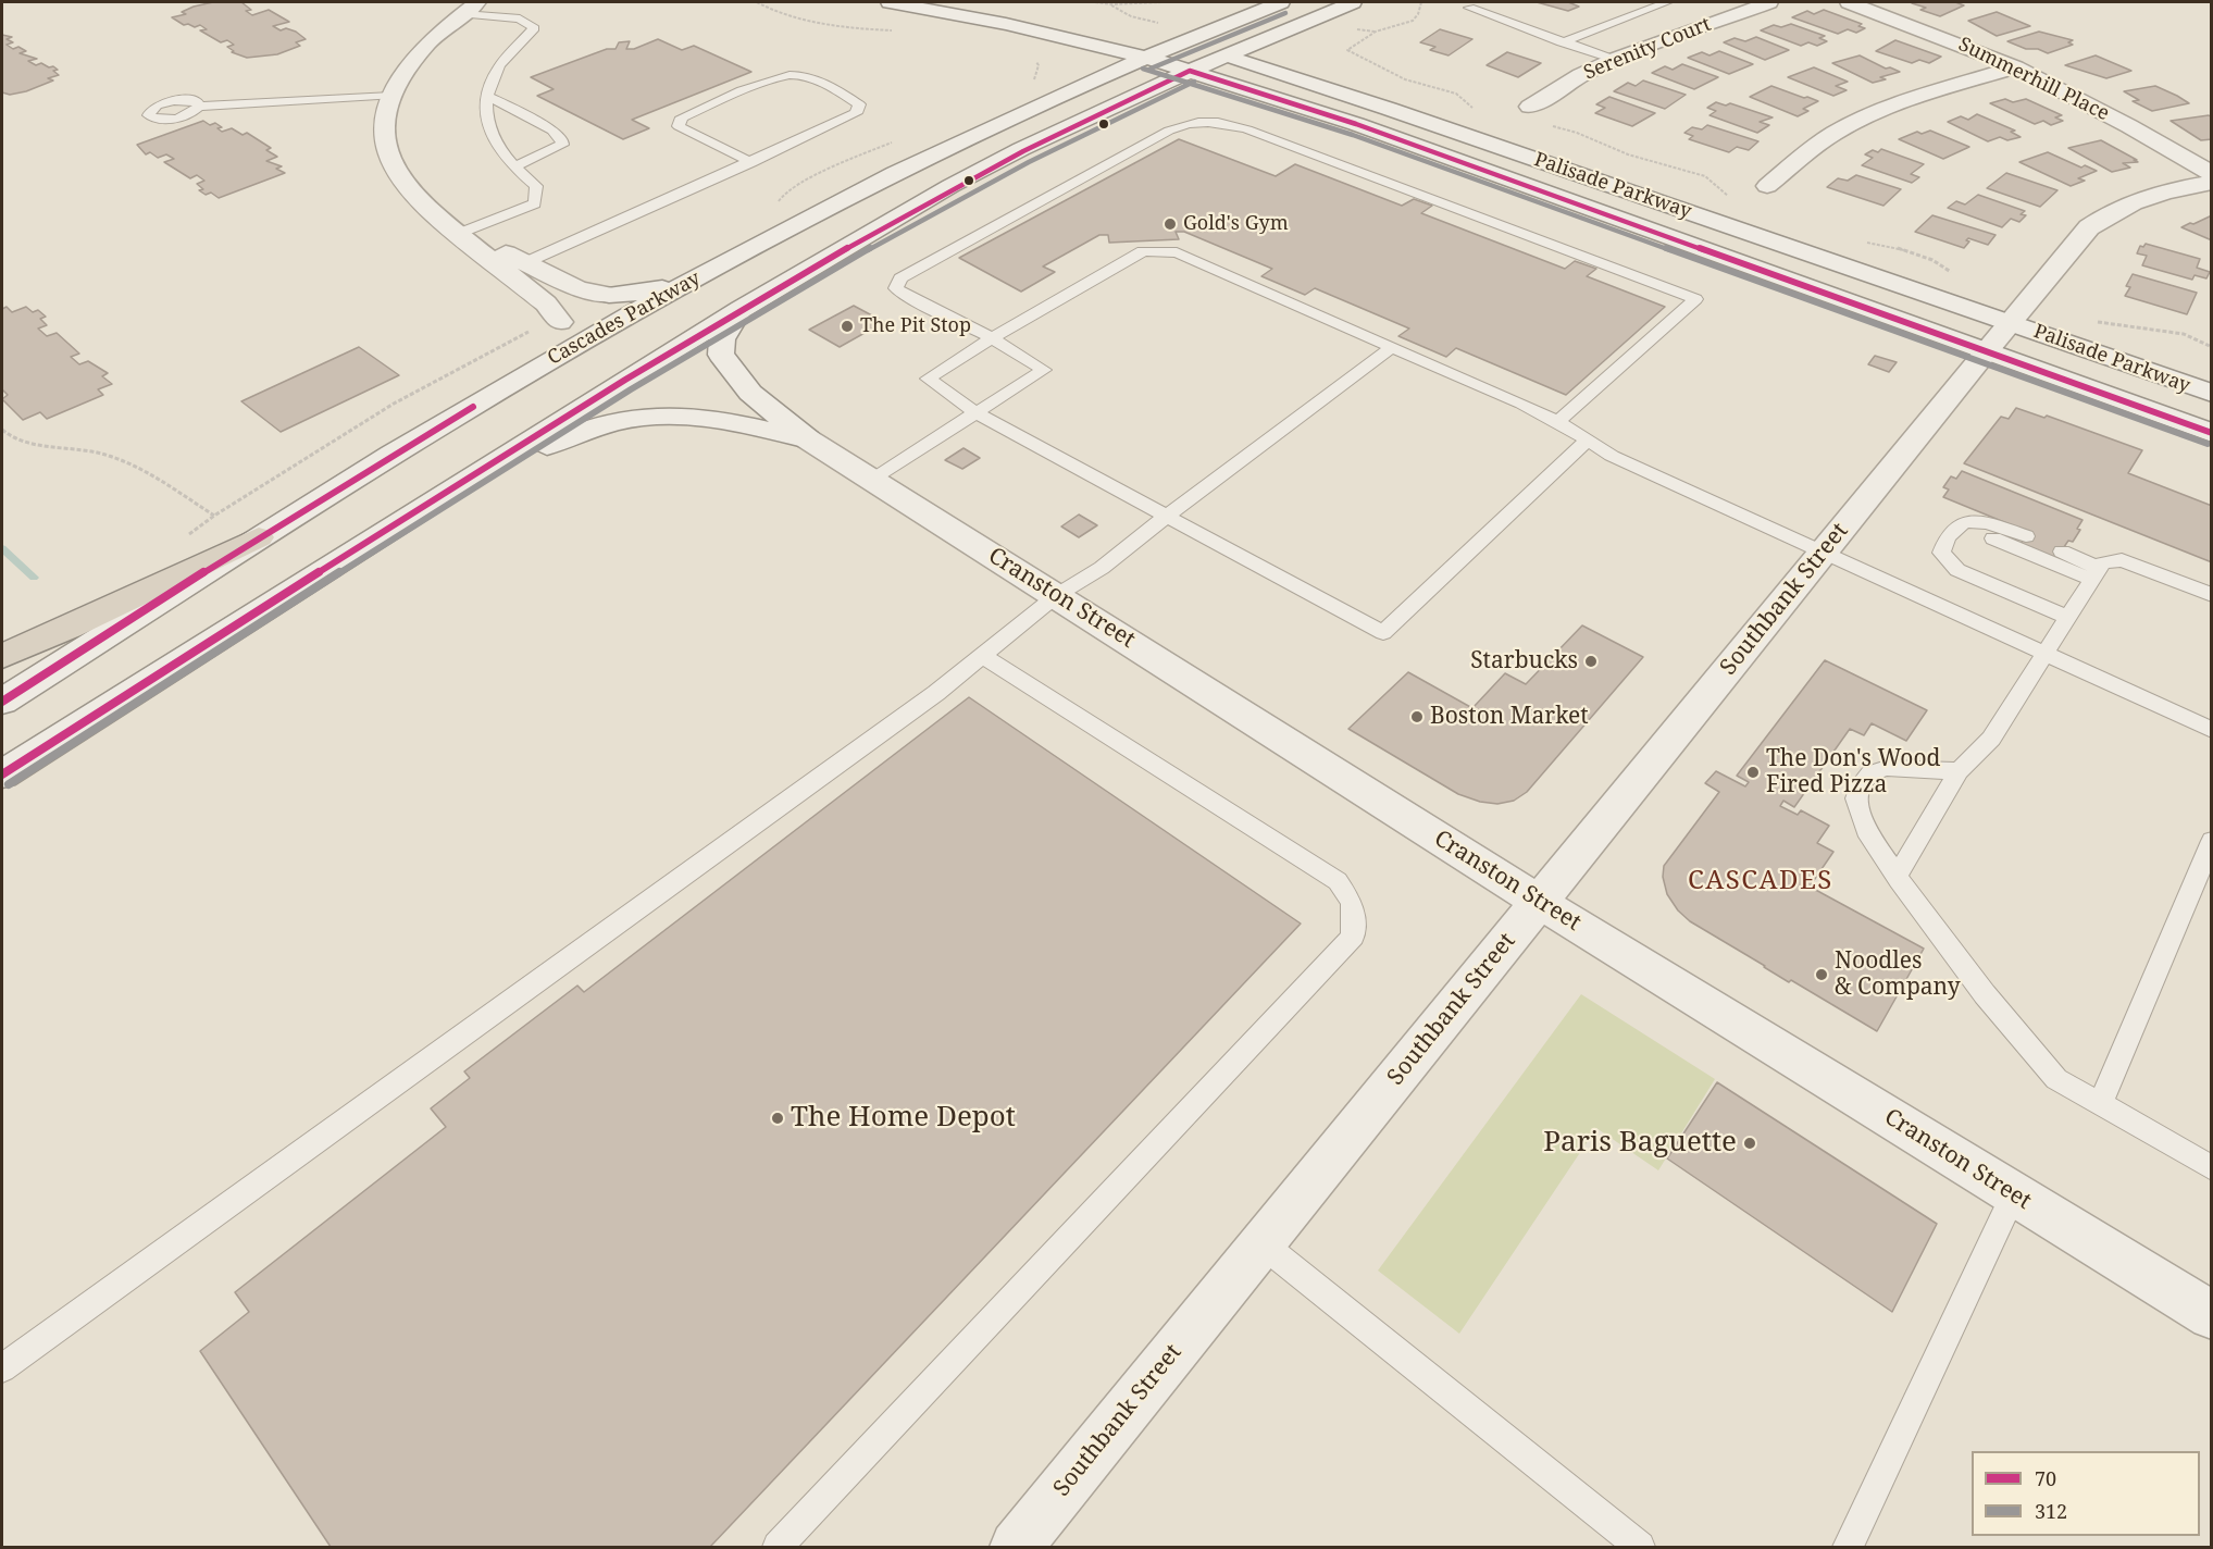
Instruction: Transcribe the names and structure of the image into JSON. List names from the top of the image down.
{
  "streets": {
    "main road": [
      "Serenity Court",
      "Summerhill Place",
      "Palisade Parkway",
      "Cascades Parkway",
      "Cranston Street",
      "Southbank Street"
    ]
  },
  "crossings": [
    ["Palisade Parkway", "Cascades Parkway"],
    ["Palisade Parkway", "Southbank Street"],
    ["Cranston Street", "Southbank Street"]
  ],
  "districts": ["CASCADES"],
  "places": [
    "Gold's Gym",
    "The Pit Stop",
    "Starbucks",
    "Boston Market",
    "The Don's Wood Fired Pizza",
    "Noodles & Company",
    "The Home Depot",
    "Paris Baguette"
  ],
  "lines": ["transit line 312", "transit line 70"],
  "legend": ["70", "312"]
}
